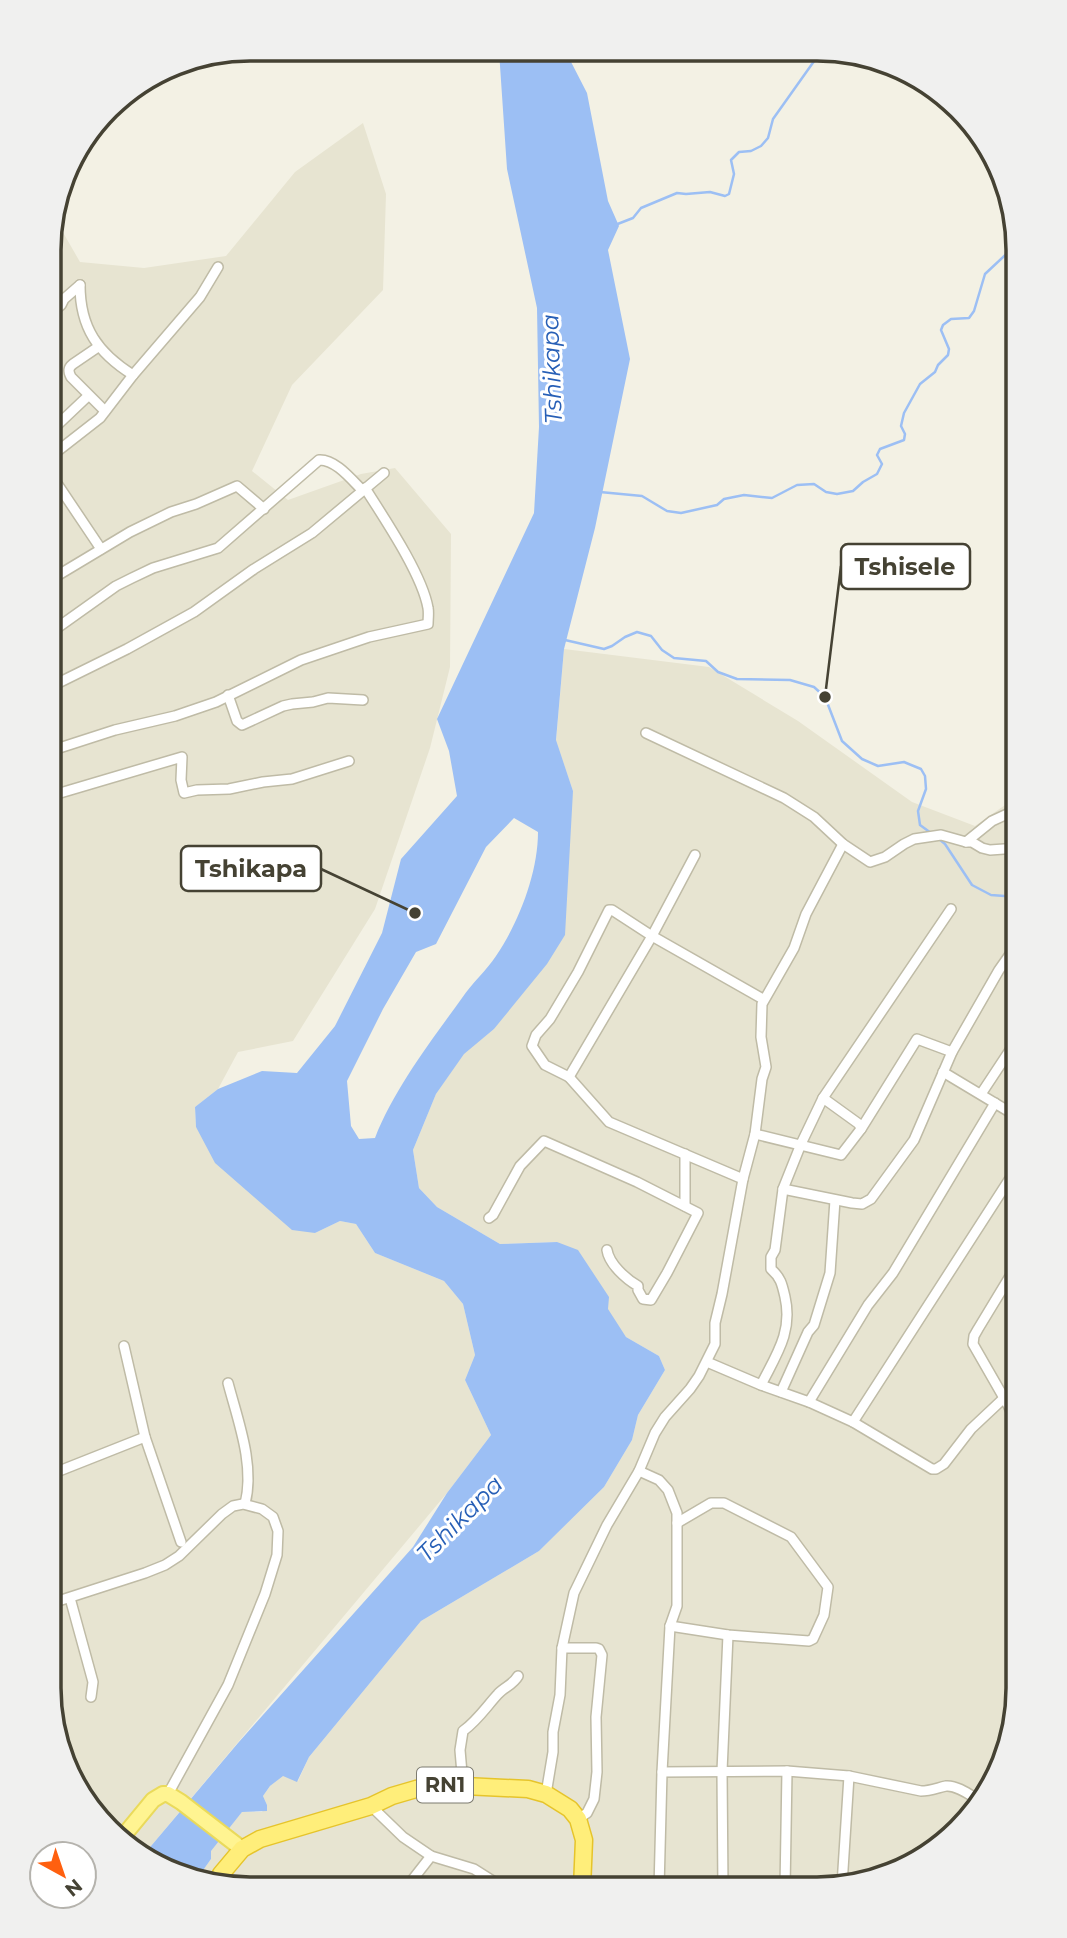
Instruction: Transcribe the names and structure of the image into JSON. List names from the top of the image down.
{
  "streets": {
    "highway": ["RN1"]
  },
  "water": ["Tshikapa"],
  "places": ["Tshisele", "Tshikapa"],
  "north": "bottom right"
}
